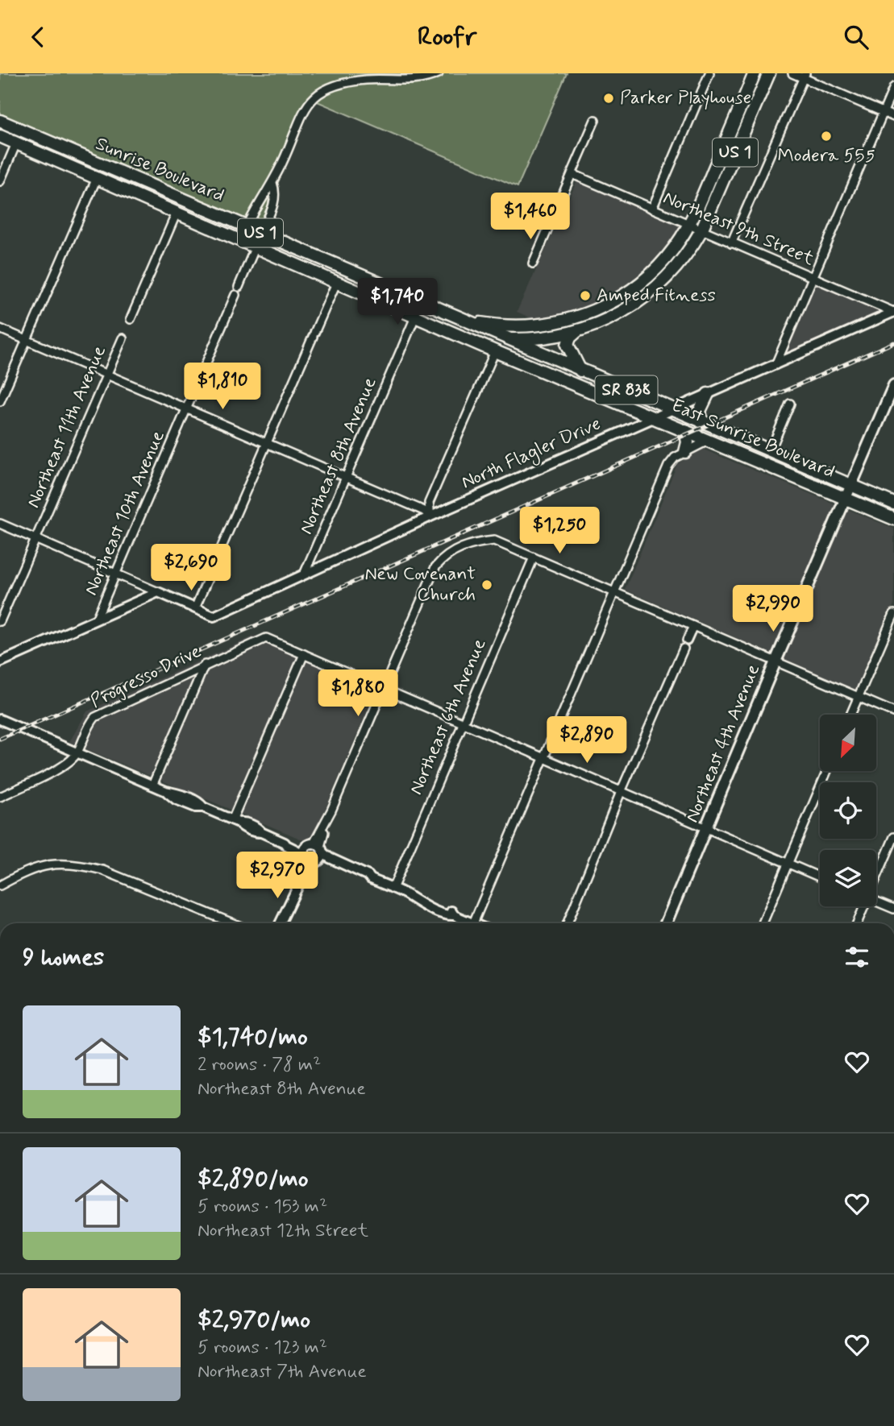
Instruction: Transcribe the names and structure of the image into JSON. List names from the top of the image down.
{
  "streets": {
    "main road": [
      "US 1",
      "Sunrise Boulevard",
      "SR 838",
      "East Sunrise Boulevard",
      "Northeast 4th Avenue"
    ],
    "street": [
      "Northeast 9th Street",
      "Northeast 11th Avenue",
      "North Flagler Drive",
      "Northeast 8th Avenue",
      "Northeast 10th Avenue",
      "Progresso Drive",
      "Northeast 6th Avenue"
    ]
  },
  "crossings": [
    ["US 1", "Sunrise Boulevard"],
    ["US 1", "Northeast 9th Street"],
    ["US 1", "East Sunrise Boulevard"],
    ["Sunrise Boulevard", "East Sunrise Boulevard"],
    ["Sunrise Boulevard", "Northeast 8th Avenue"],
    ["Northeast 9th Street", "North Flagler Drive"],
    ["East Sunrise Boulevard", "North Flagler Drive"],
    ["East Sunrise Boulevard", "Northeast 4th Avenue"],
    ["North Flagler Drive", "Northeast 8th Avenue"]
  ],
  "places": [
    "Parker Playhouse",
    "Modera 555",
    "Amped Fitness",
    "New Covenant Church"
  ],
  "north": "bottom left",
  "page": {
    "header": "Roofr",
    "price": [
      "$1,460",
      "$1,740",
      "$1,810",
      "$1,250",
      "$2,690",
      "$2,990",
      "$1,880",
      "$2,890",
      "$2,970"
    ],
    "heading": "9 homes",
    "list": [
      {
        "name": "$1,740/mo",
        "note": "2 rooms · 78 m² · Northeast 8th Avenue"
      },
      {
        "name": "$2,890/mo",
        "note": "5 rooms · 153 m² · Northeast 12th Street"
      },
      {
        "name": "$2,970/mo",
        "note": "5 rooms · 123 m² · Northeast 7th Avenue"
      }
    ]
  }
}
